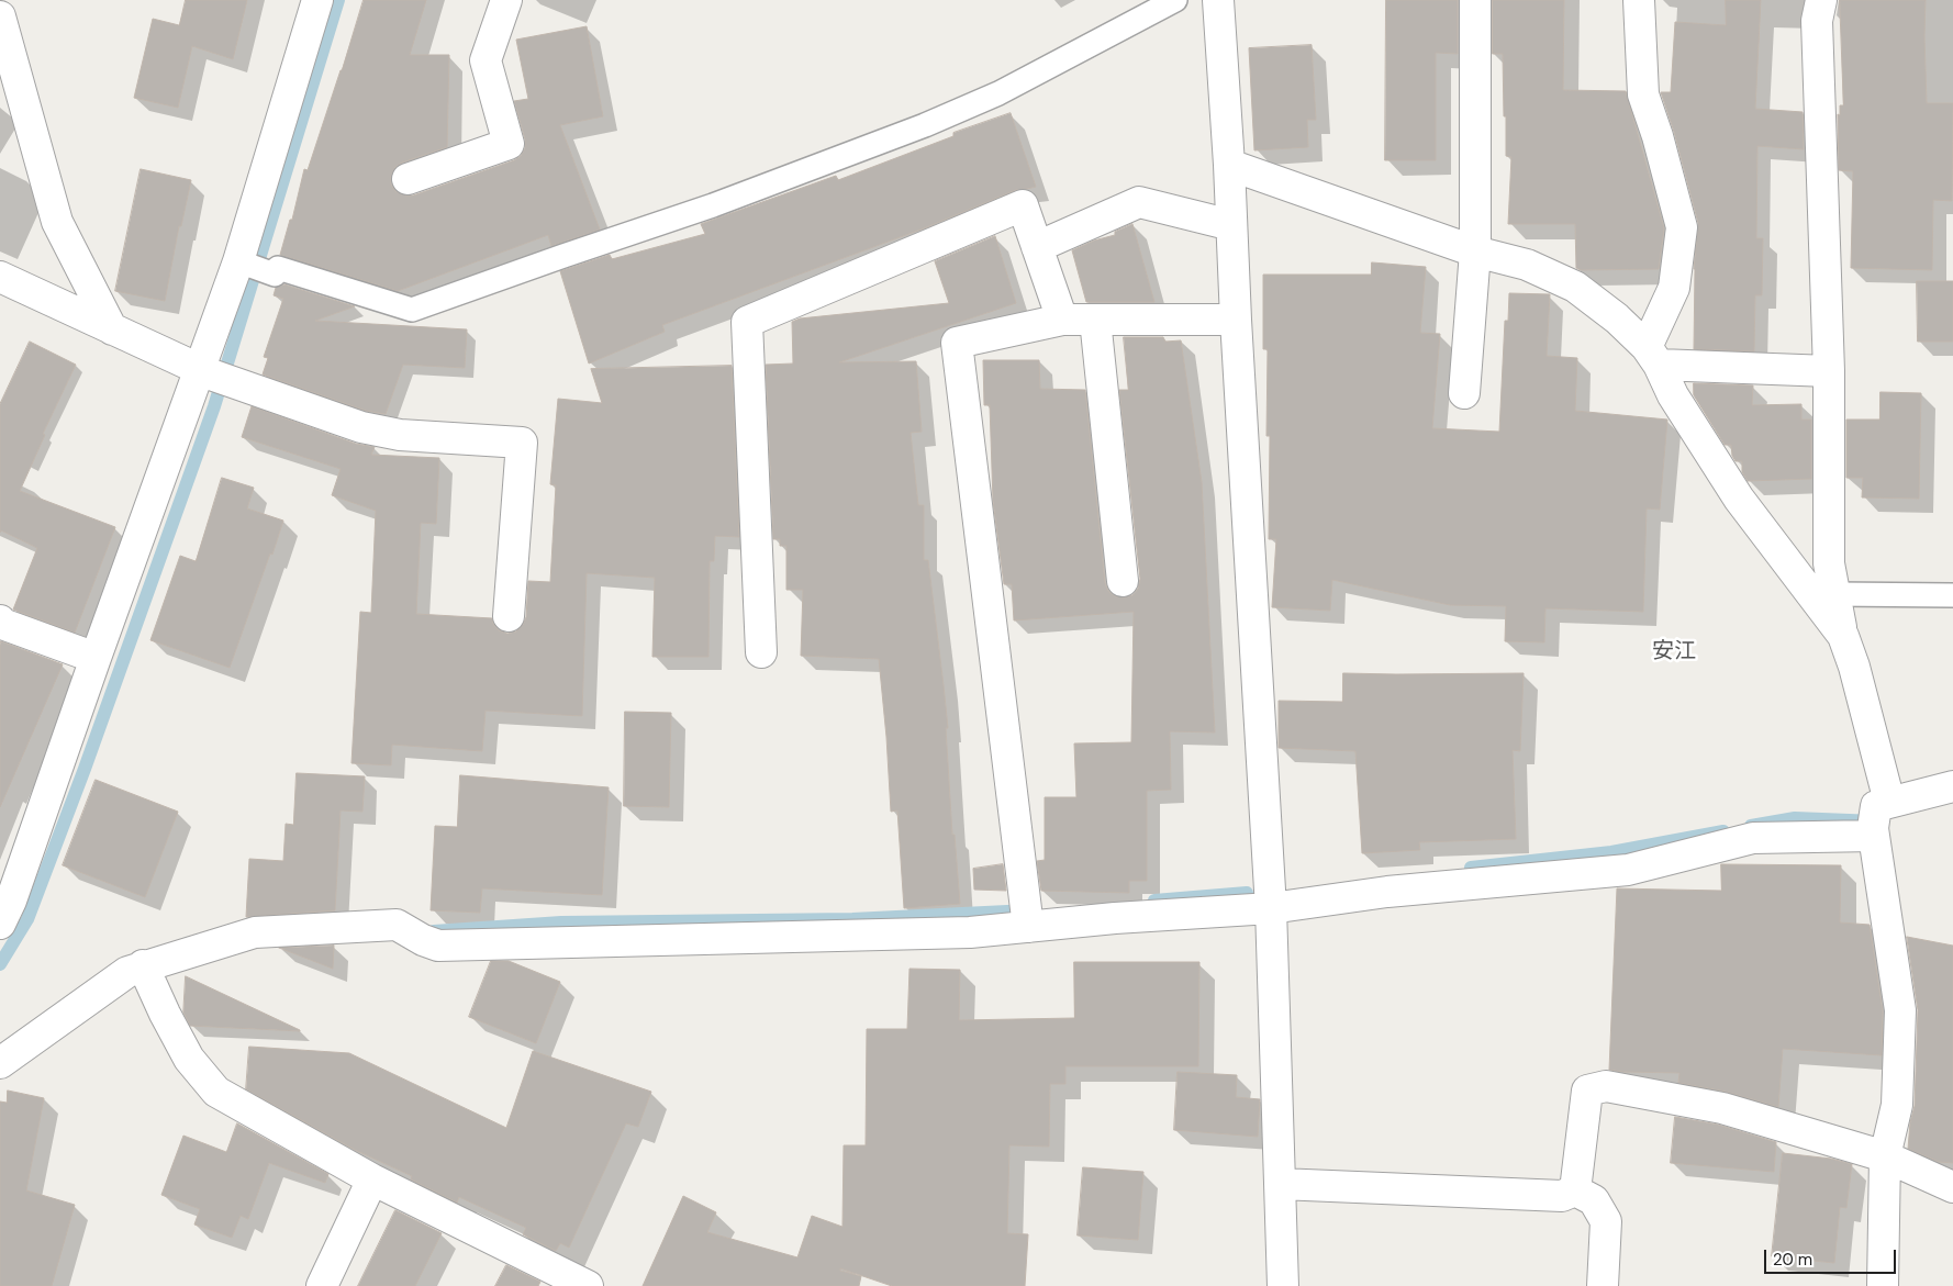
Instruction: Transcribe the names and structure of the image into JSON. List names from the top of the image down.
{
  "districts": ["安江"],
  "scale_bar": "20 m"
}
